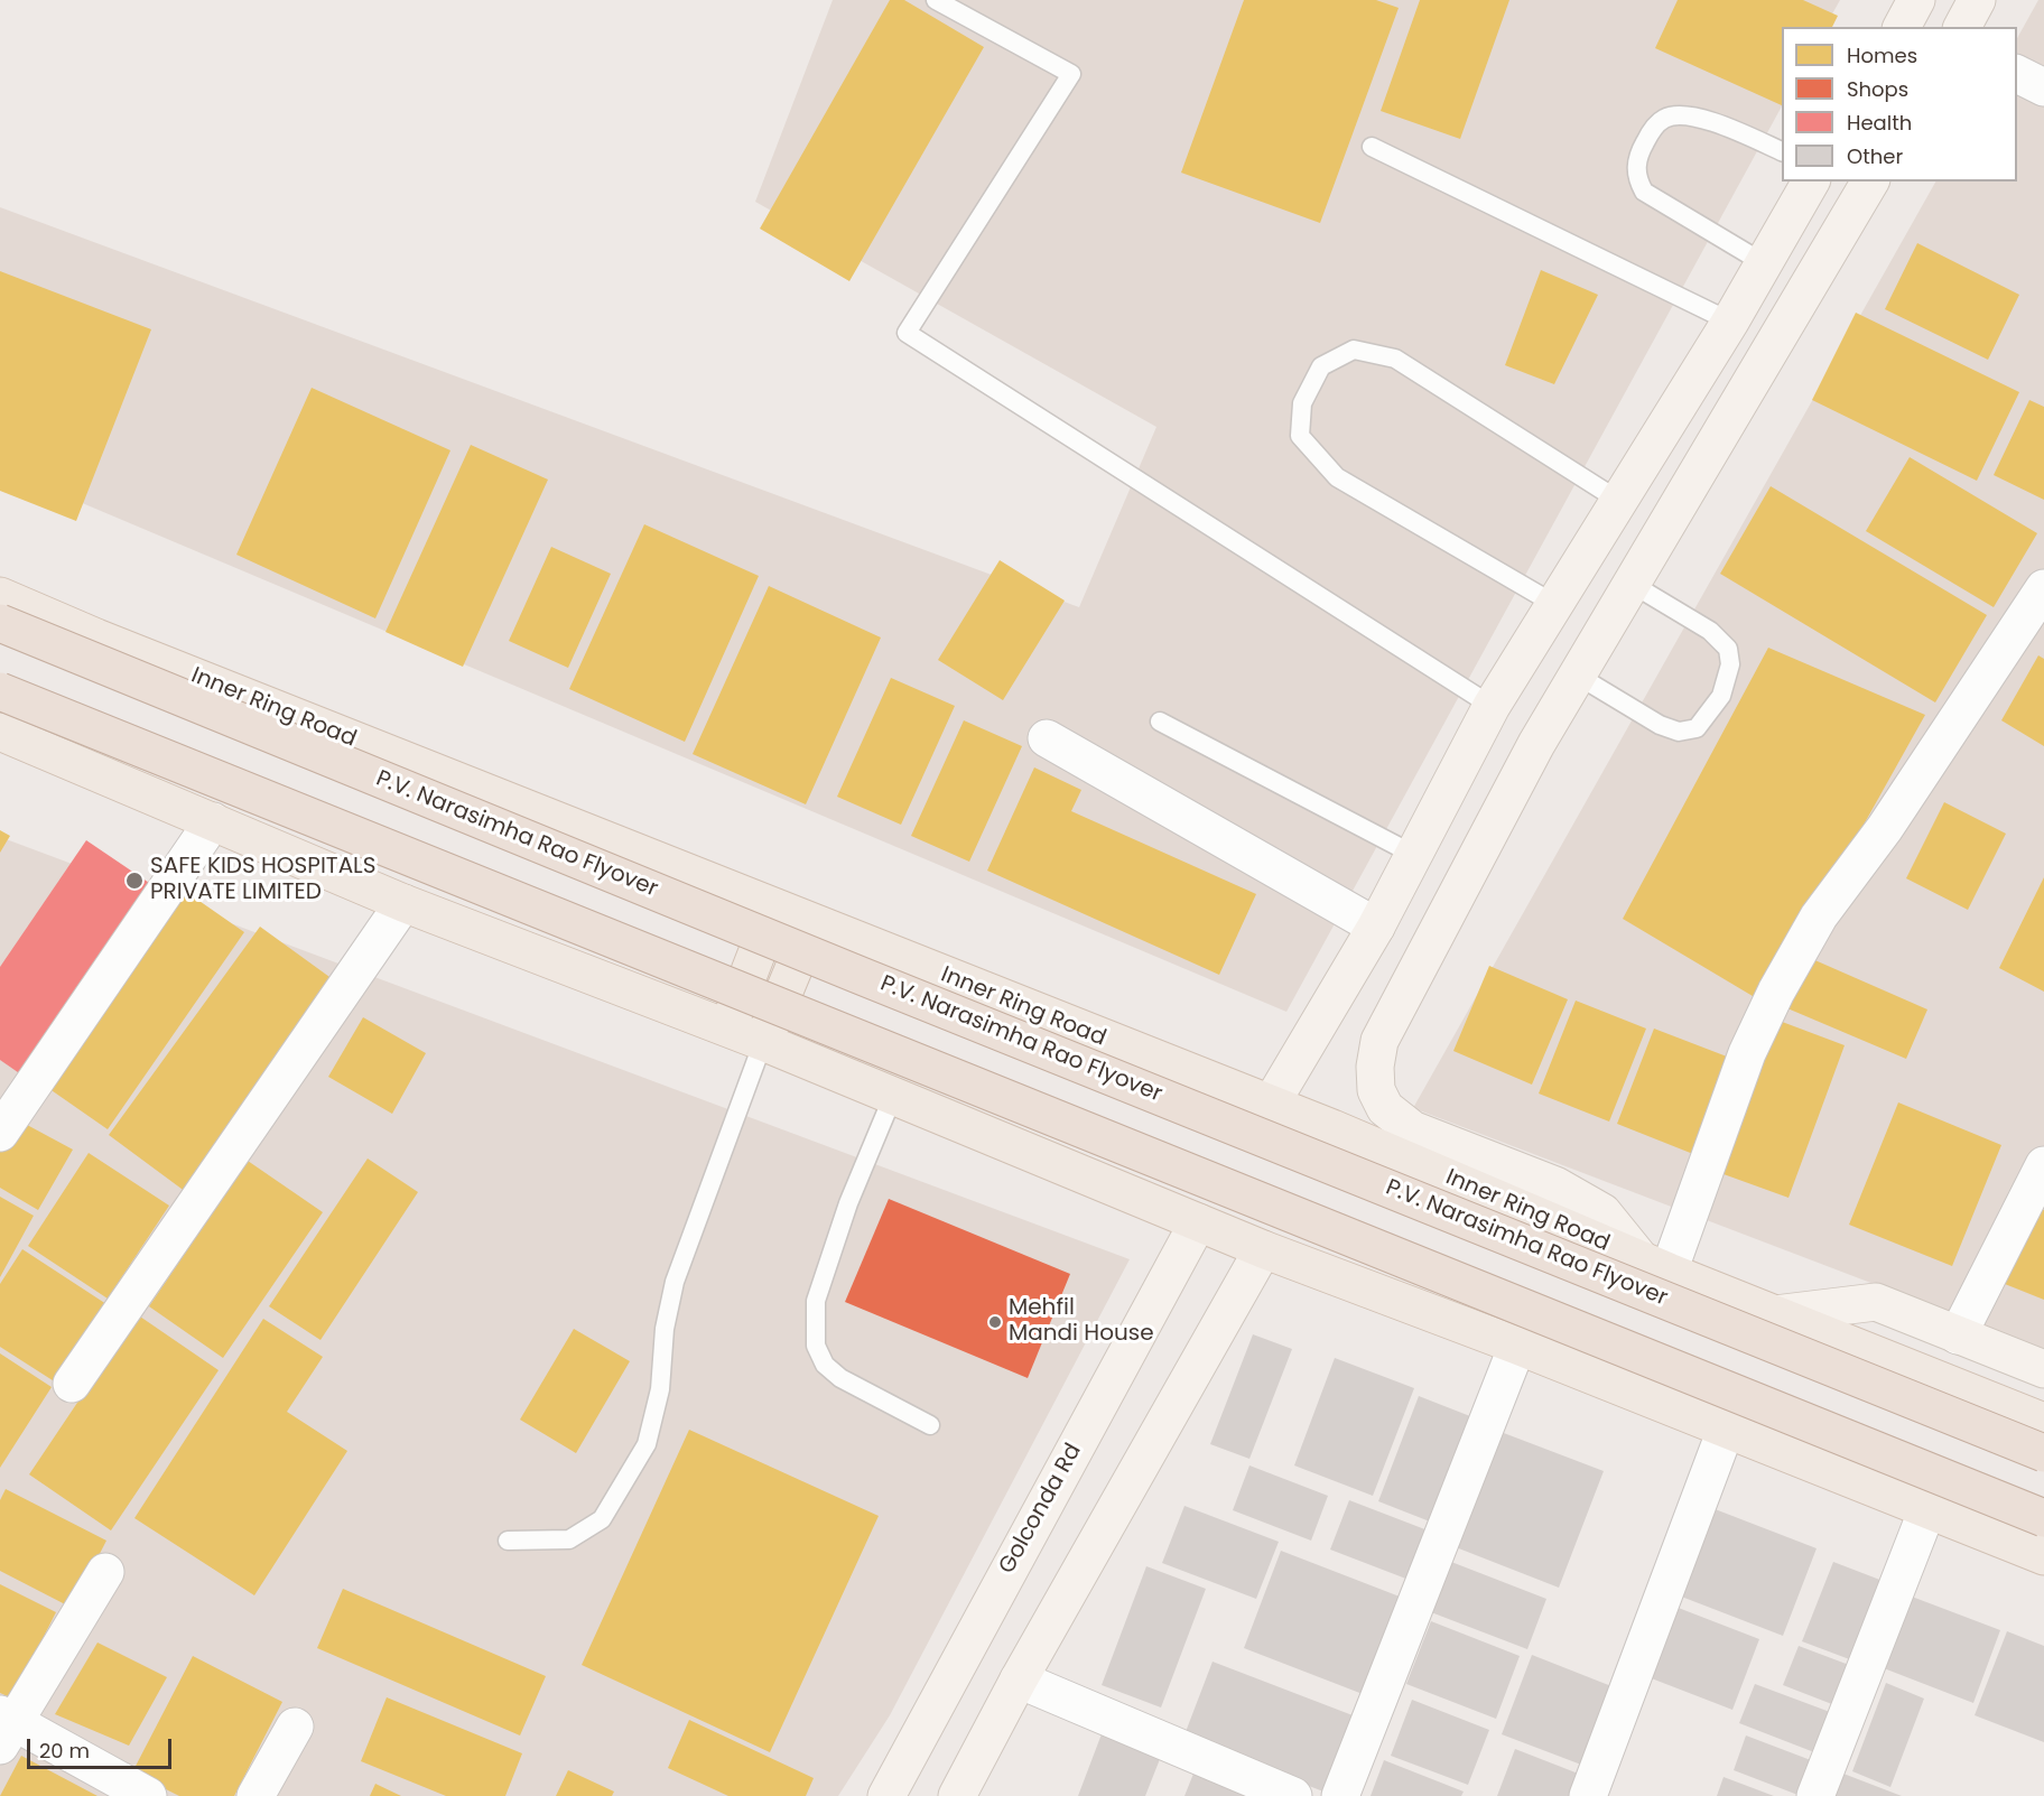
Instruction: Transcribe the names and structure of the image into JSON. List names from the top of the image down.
{
  "streets": {
    "highway": ["P.V. Narasimha Rao Flyover"],
    "main road": ["Inner Ring Road"],
    "street": ["Golconda Rd"]
  },
  "places": ["SAFE KIDS HOSPITALS PRIVATE LIMITED", "Mehfil Mandi House"],
  "legend": [
    "Homes",
    "Shops",
    "Health",
    "Other"
  ],
  "scale_bar": "20 m"
}
